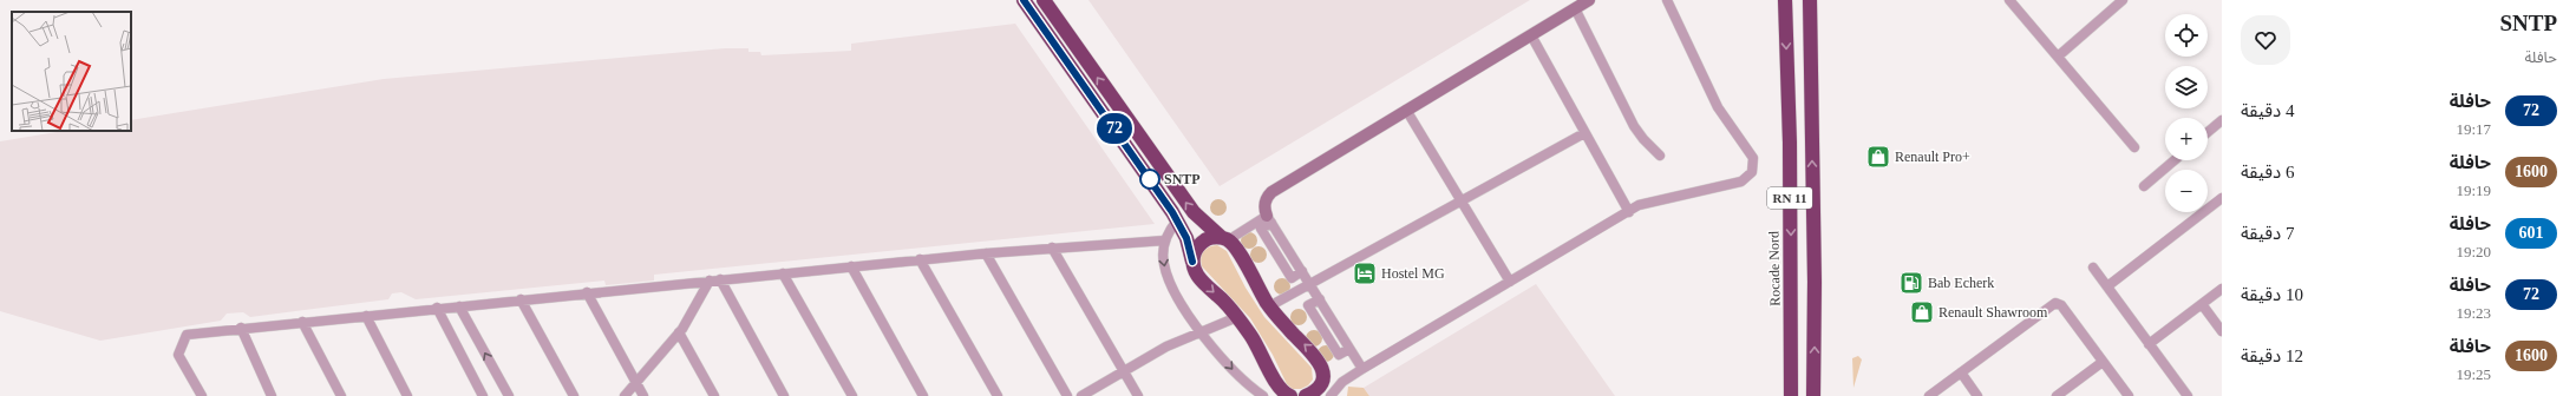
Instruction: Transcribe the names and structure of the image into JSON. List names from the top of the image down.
{
  "streets": {
    "highway": ["RN 11", "Rocade Nord"]
  },
  "places": {
    "shop": ["Renault Pro+", "Renault Shawroom"],
    "other": ["SNTP"],
    "hotel": ["Hostel MG"],
    "fuel station": ["Bab Echerk"]
  },
  "lines": ["bus line 72"],
  "page": {
    "heading": ["SNTP", "حافلة"],
    "on_map": "72",
    "map_buttons": ["+", "−"],
    "list": [
      {
        "mark": "72",
        "name": "حافلة",
        "note": "19:17",
        "value": "4 دقيقة"
      },
      {
        "mark": "1600",
        "name": "حافلة",
        "note": "19:19",
        "value": "6 دقيقة"
      },
      {
        "mark": "601",
        "name": "حافلة",
        "note": "19:20",
        "value": "7 دقيقة"
      },
      {
        "mark": "72",
        "name": "حافلة",
        "note": "19:23",
        "value": "10 دقيقة"
      },
      {
        "mark": "1600",
        "name": "حافلة",
        "note": "19:25",
        "value": "12 دقيقة"
      }
    ]
  }
}
